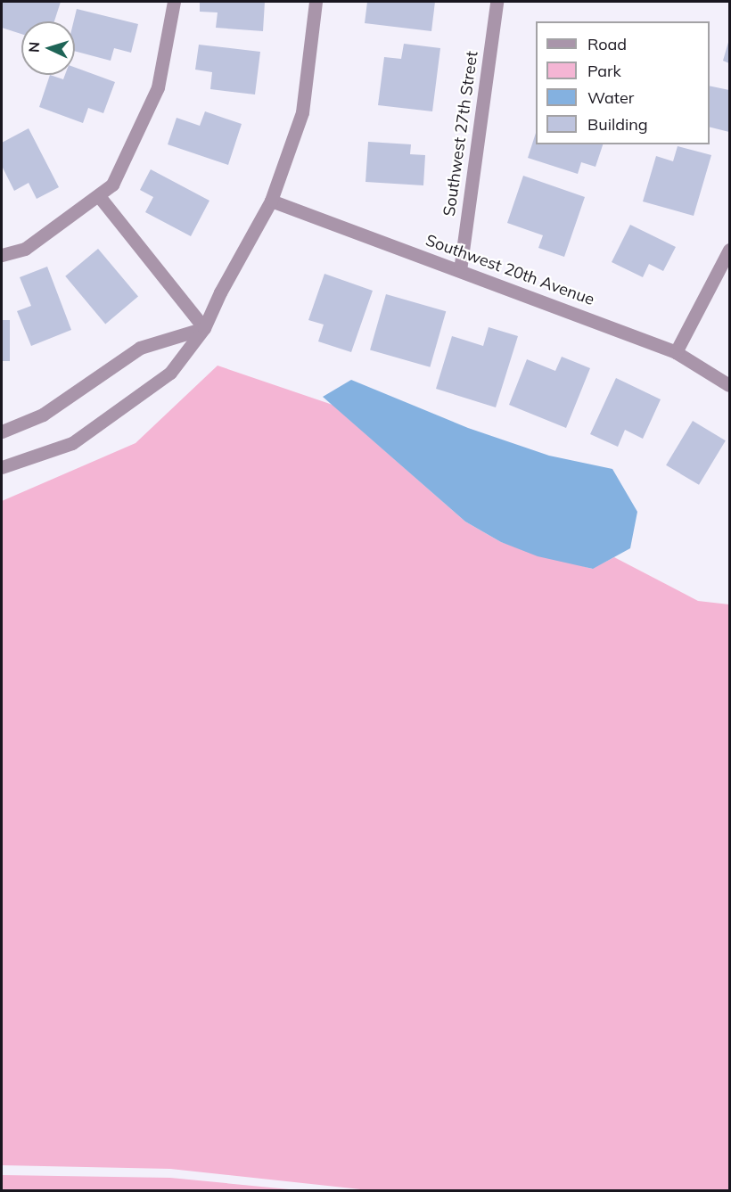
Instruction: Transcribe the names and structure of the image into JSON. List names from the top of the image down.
{
  "streets": {
    "street": ["Southwest 27th Street", "Southwest 20th Avenue"]
  },
  "crossings": [
    ["Southwest 27th Street", "Southwest 20th Avenue"]
  ],
  "legend": [
    "Road",
    "Park",
    "Water",
    "Building"
  ],
  "north": "left"
}
